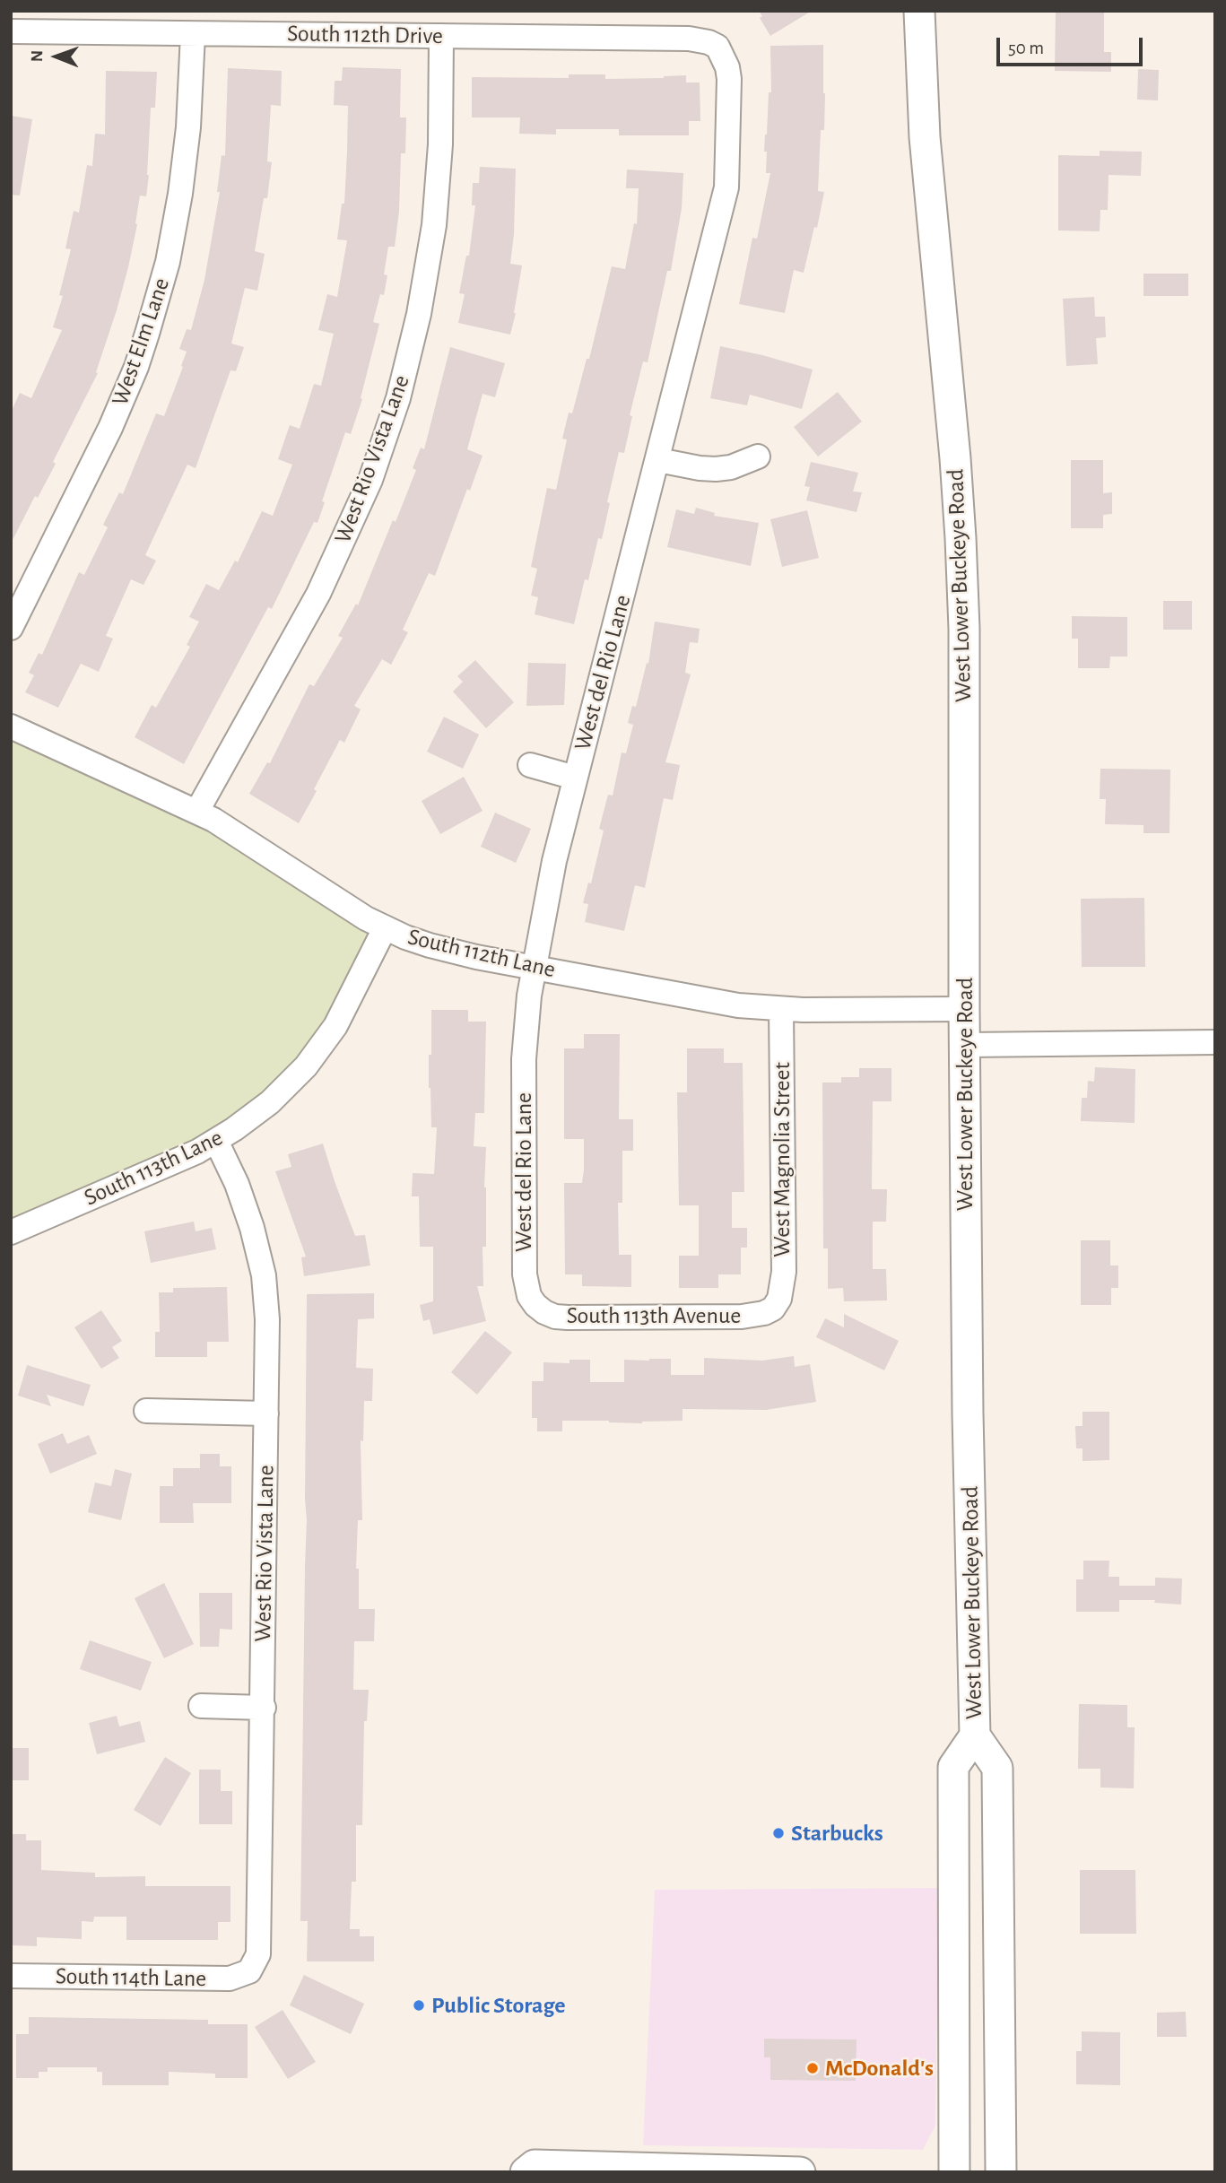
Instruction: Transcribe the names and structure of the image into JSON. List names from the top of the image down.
{
  "streets": {
    "main road": ["West Lower Buckeye Road"],
    "street": [
      "South 112th Drive",
      "West Elm Lane",
      "West Rio Vista Lane",
      "West del Rio Lane",
      "South 112th Lane",
      "West Magnolia Street",
      "South 113th Lane",
      "South 113th Avenue",
      "South 114th Lane"
    ]
  },
  "crossings": [
    ["South 112th Drive", "West Elm Lane"],
    ["South 112th Drive", "West Rio Vista Lane"],
    ["South 112th Drive", "West del Rio Lane"],
    ["West Rio Vista Lane", "South 112th Lane"],
    ["West Rio Vista Lane", "South 113th Lane"],
    ["West Rio Vista Lane", "South 114th Lane"],
    ["West Lower Buckeye Road", "South 112th Lane"],
    ["West del Rio Lane", "South 112th Lane"],
    ["West del Rio Lane", "South 113th Avenue"],
    ["South 112th Lane", "West Magnolia Street"],
    ["South 112th Lane", "South 113th Lane"],
    ["West Magnolia Street", "South 113th Avenue"]
  ],
  "places": ["Starbucks", "Public Storage", "McDonald's"],
  "scale_bar": "50 m",
  "north": "left"
}
